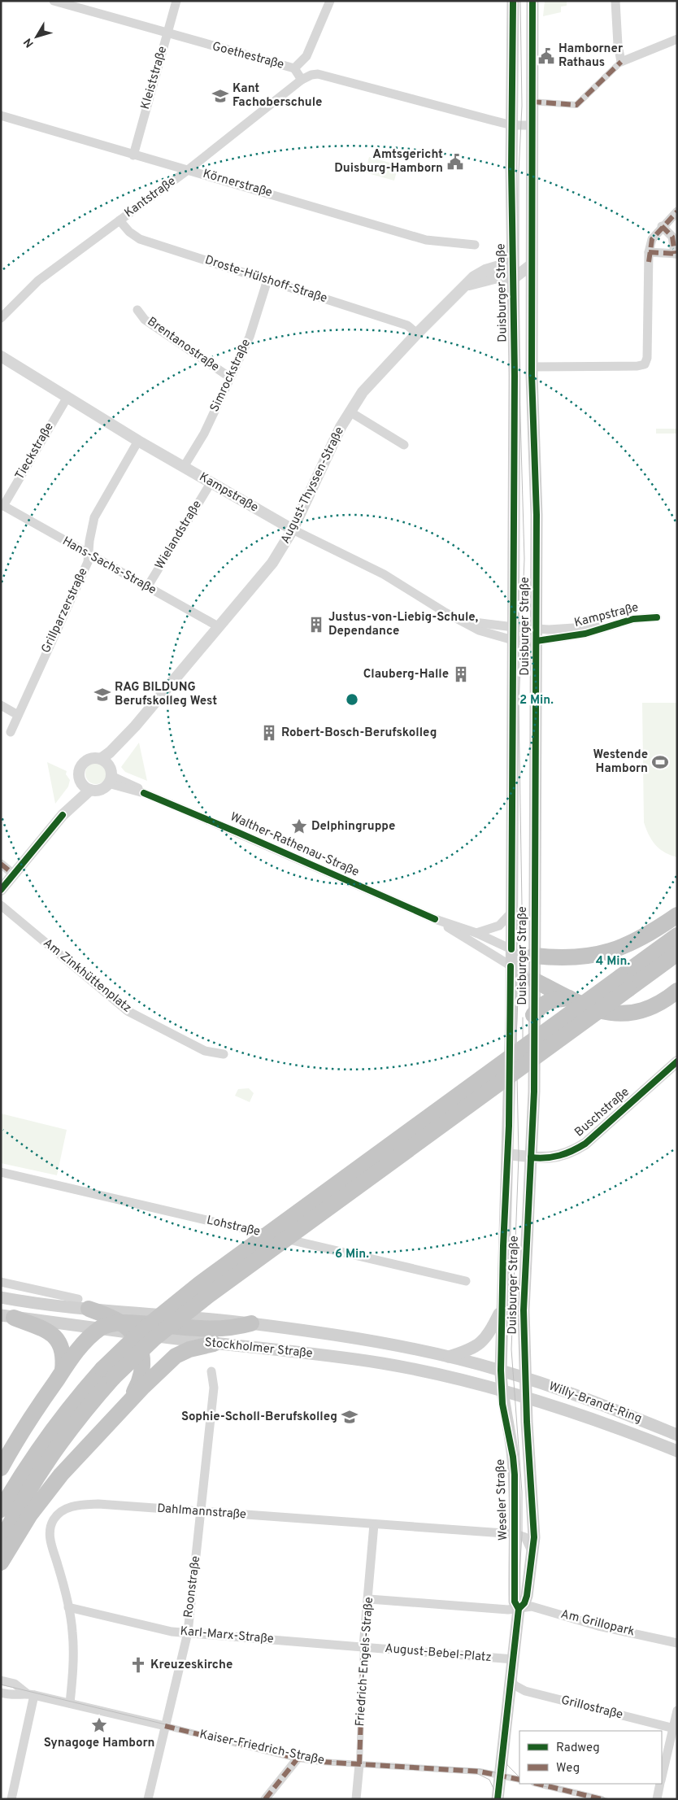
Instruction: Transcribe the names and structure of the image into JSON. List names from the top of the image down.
{
  "streets": {
    "main road": [
      "Duisburger Straße",
      "Stockholmer Straße",
      "Willy-Brandt-Ring",
      "Weseler Straße"
    ],
    "street": [
      "Goethestraße",
      "Kleiststraße",
      "Körnerstraße",
      "Kantstraße",
      "Droste-Hülshoff-Straße",
      "Brentanostraße",
      "Simrockstraße",
      "Tieckstraße",
      "August-Thyssen-Straße",
      "Kampstraße",
      "Wielandstraße",
      "Hans-Sachs-Straße",
      "Grillparzerstraße",
      "Walther-Rathenau-Straße",
      "Am Zinkhüttenplatz",
      "Buschstraße",
      "Lohstraße",
      "Dahlmannstraße",
      "Roonstraße",
      "Am Grillopark",
      "Karl-Marx-Straße",
      "August-Bebel-Platz",
      "Friedrich-Engels-Straße",
      "Grillostraße",
      "Kaiser-Friedrich-Straße"
    ]
  },
  "crossings": [
    ["Goethestraße", "Kleiststraße"],
    ["Goethestraße", "Kantstraße"],
    ["Kleiststraße", "Körnerstraße"],
    ["Körnerstraße", "Kantstraße"],
    ["Kantstraße", "Droste-Hülshoff-Straße"],
    ["Droste-Hülshoff-Straße", "Simrockstraße"],
    ["Droste-Hülshoff-Straße", "August-Thyssen-Straße"],
    ["Duisburger Straße", "August-Thyssen-Straße"],
    ["Duisburger Straße", "Kampstraße"],
    ["Duisburger Straße", "Walther-Rathenau-Straße"],
    ["Duisburger Straße", "Buschstraße"],
    ["Duisburger Straße", "Stockholmer Straße"],
    ["Duisburger Straße", "Willy-Brandt-Ring"],
    ["Duisburger Straße", "Weseler Straße"],
    ["Brentanostraße", "Simrockstraße"],
    ["Simrockstraße", "Kampstraße"],
    ["Tieckstraße", "Kampstraße"],
    ["Tieckstraße", "Hans-Sachs-Straße"],
    ["August-Thyssen-Straße", "Kampstraße"],
    ["August-Thyssen-Straße", "Hans-Sachs-Straße"],
    ["August-Thyssen-Straße", "Walther-Rathenau-Straße"],
    ["Kampstraße", "Wielandstraße"],
    ["Kampstraße", "Grillparzerstraße"],
    ["Wielandstraße", "Hans-Sachs-Straße"],
    ["Hans-Sachs-Straße", "Grillparzerstraße"],
    ["Stockholmer Straße", "Willy-Brandt-Ring"],
    ["Stockholmer Straße", "Weseler Straße"],
    ["Willy-Brandt-Ring", "Weseler Straße"],
    ["Weseler Straße", "Dahlmannstraße"],
    ["Weseler Straße", "Am Grillopark"],
    ["Weseler Straße", "August-Bebel-Platz"],
    ["Weseler Straße", "Grillostraße"],
    ["Weseler Straße", "Kaiser-Friedrich-Straße"],
    ["Dahlmannstraße", "Roonstraße"],
    ["Dahlmannstraße", "Karl-Marx-Straße"],
    ["Dahlmannstraße", "Friedrich-Engels-Straße"],
    ["Dahlmannstraße", "Kaiser-Friedrich-Straße"],
    ["Roonstraße", "Karl-Marx-Straße"],
    ["Roonstraße", "Kaiser-Friedrich-Straße"],
    ["Karl-Marx-Straße", "August-Bebel-Platz"],
    ["Karl-Marx-Straße", "Friedrich-Engels-Straße"],
    ["August-Bebel-Platz", "Friedrich-Engels-Straße"],
    ["Friedrich-Engels-Straße", "Kaiser-Friedrich-Straße"]
  ],
  "places": {
    "public building": ["Hamborner Rathaus", "Amtsgericht Duisburg-Hamborn"],
    "school or university": ["Kant Fachoberschule", "RAG BILDUNG Berufskolleg West", "Sophie-Scholl-Berufskolleg"],
    "building": ["Justus-von-Liebig-Schule, Dependance", "Clauberg-Halle", "Robert-Bosch-Berufskolleg"],
    "sports": ["Westende Hamborn"],
    "place": ["Delphingruppe", "Synagoge Hamborn"],
    "church": ["Kreuzeskirche"]
  },
  "legend": ["Radweg", "Weg"],
  "north": "bottom left",
  "rings": ["2 Min.", "4 Min.", "6 Min."]
}
